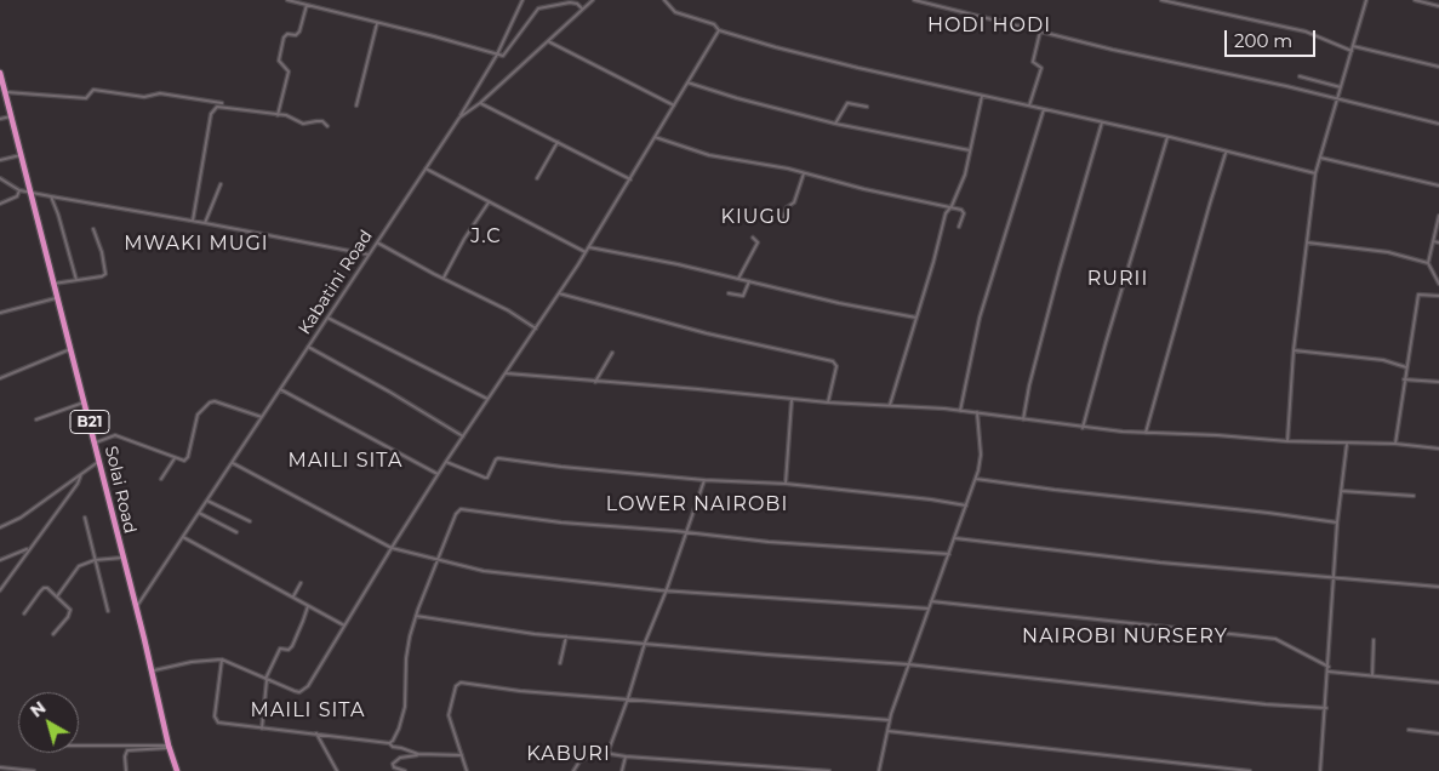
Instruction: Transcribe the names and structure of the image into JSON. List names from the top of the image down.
{
  "streets": {
    "highway": ["B21", "Solai Road"],
    "street": ["Kabatini Road"]
  },
  "crossings": [
    ["Kabatini Road", "Solai Road"]
  ],
  "districts": [
    "HODI HODI",
    "KIUGU",
    "J.C",
    "MWAKI MUGI",
    "RURII",
    "MAILI SITA",
    "LOWER NAIROBI",
    "NAIROBI NURSERY",
    "MAILI SITA",
    "KABURI"
  ],
  "scale_bar": "200 m",
  "north": "top left"
}
